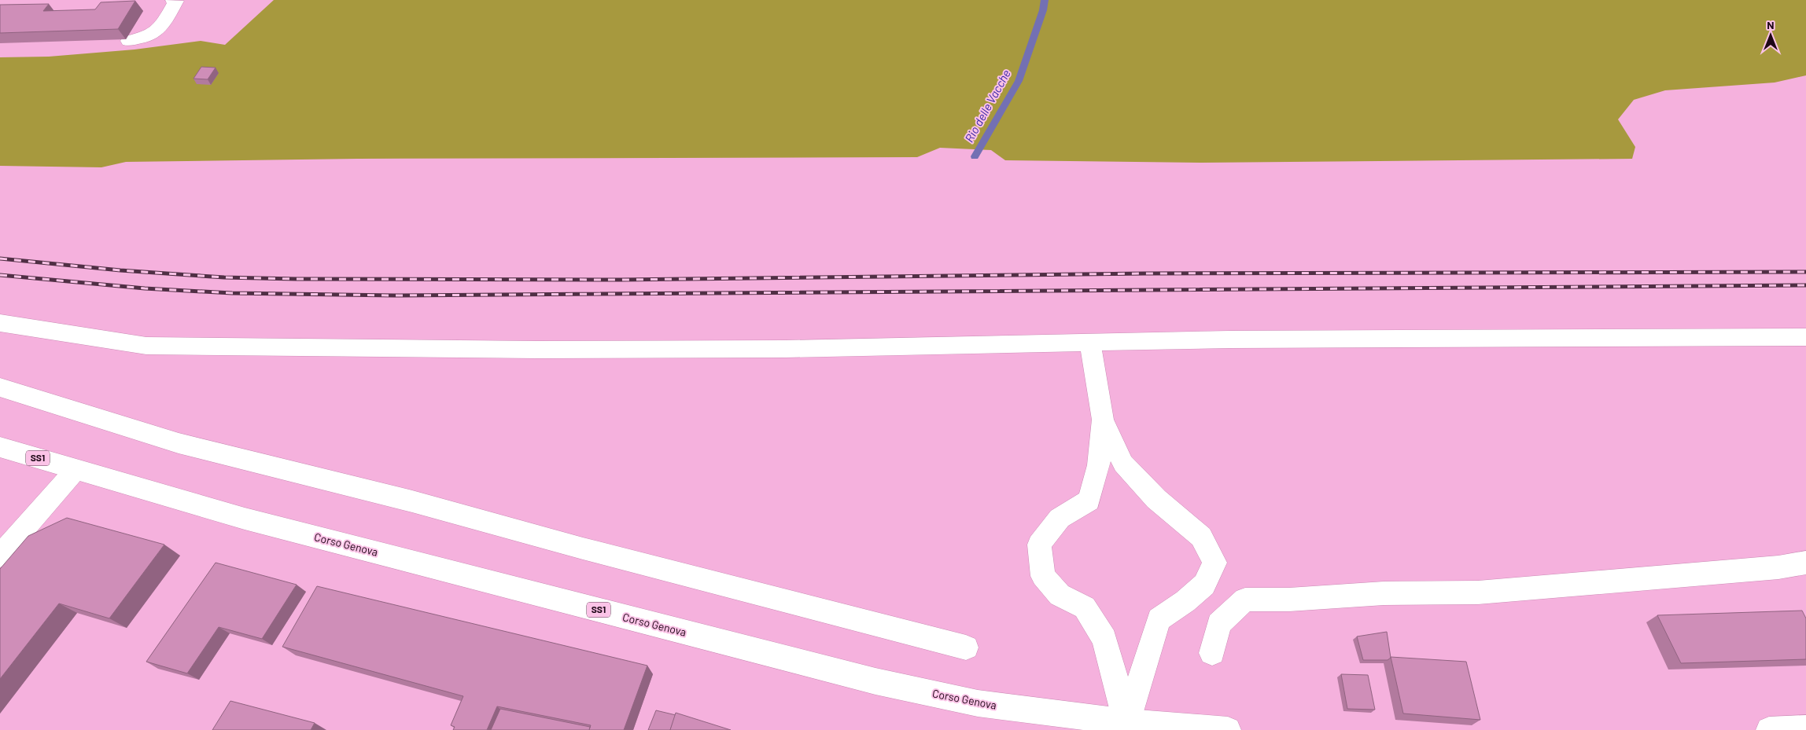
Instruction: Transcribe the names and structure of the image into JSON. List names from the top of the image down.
{
  "streets": {
    "street": ["SS1", "Corso Genova"]
  },
  "water": ["Rio delle Vacche"],
  "north": "top"
}
